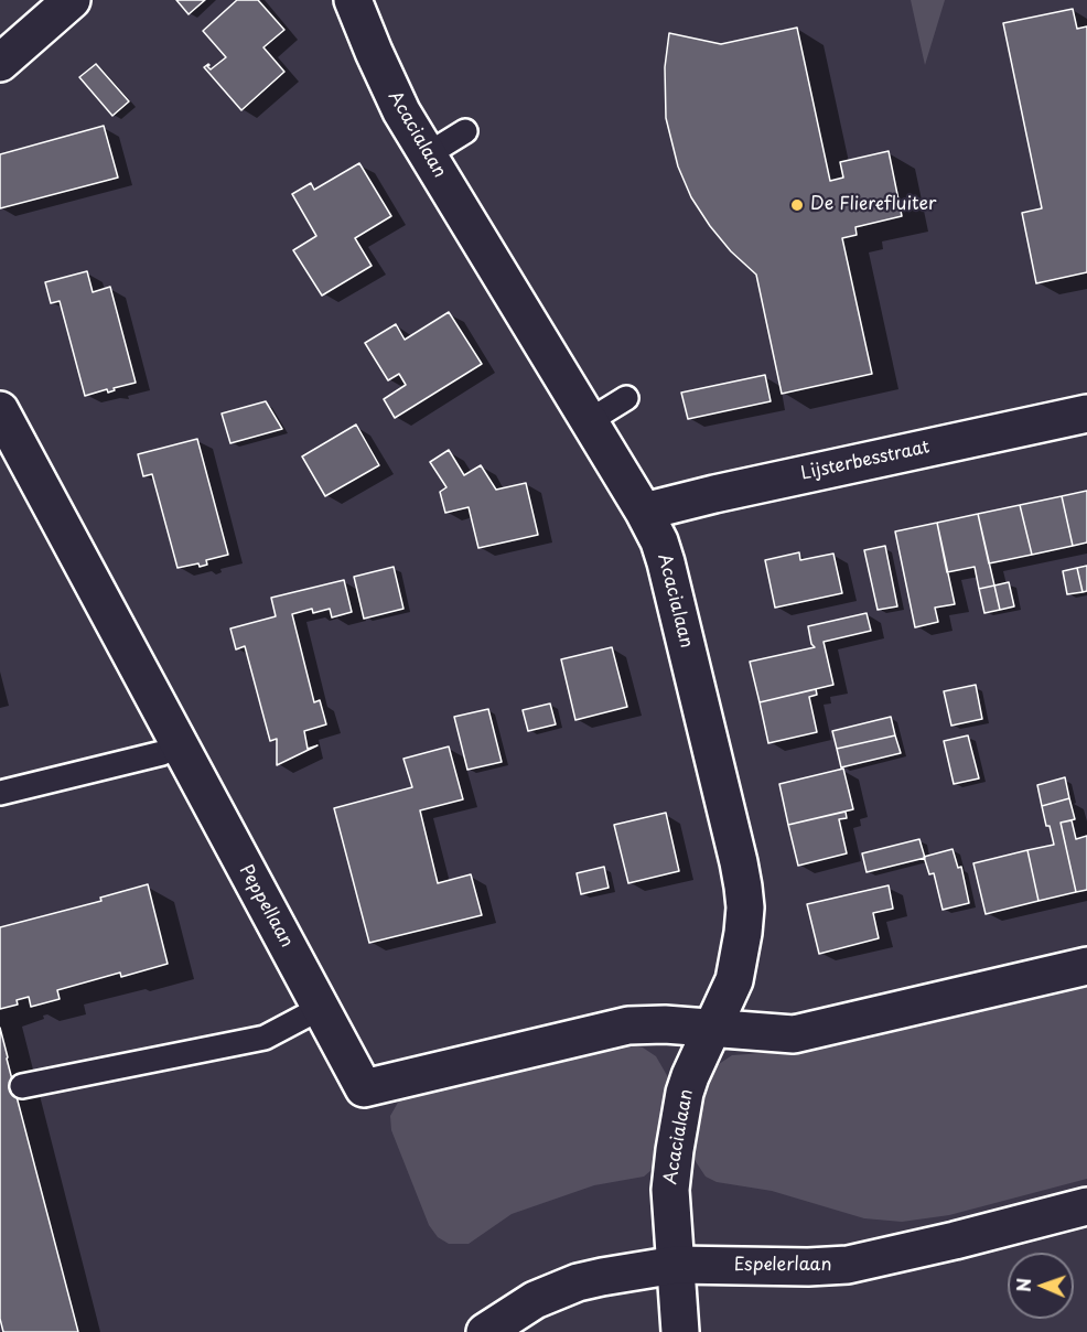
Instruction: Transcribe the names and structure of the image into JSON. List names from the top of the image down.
{
  "streets": {
    "street": [
      "Acacialaan",
      "Lijsterbesstraat",
      "Peppellaan",
      "Espelerlaan"
    ]
  },
  "crossings": [
    ["Acacialaan", "Lijsterbesstraat"],
    ["Acacialaan", "Peppellaan"],
    ["Acacialaan", "Espelerlaan"]
  ],
  "places": ["De Flierefluiter"],
  "north": "left"
}
